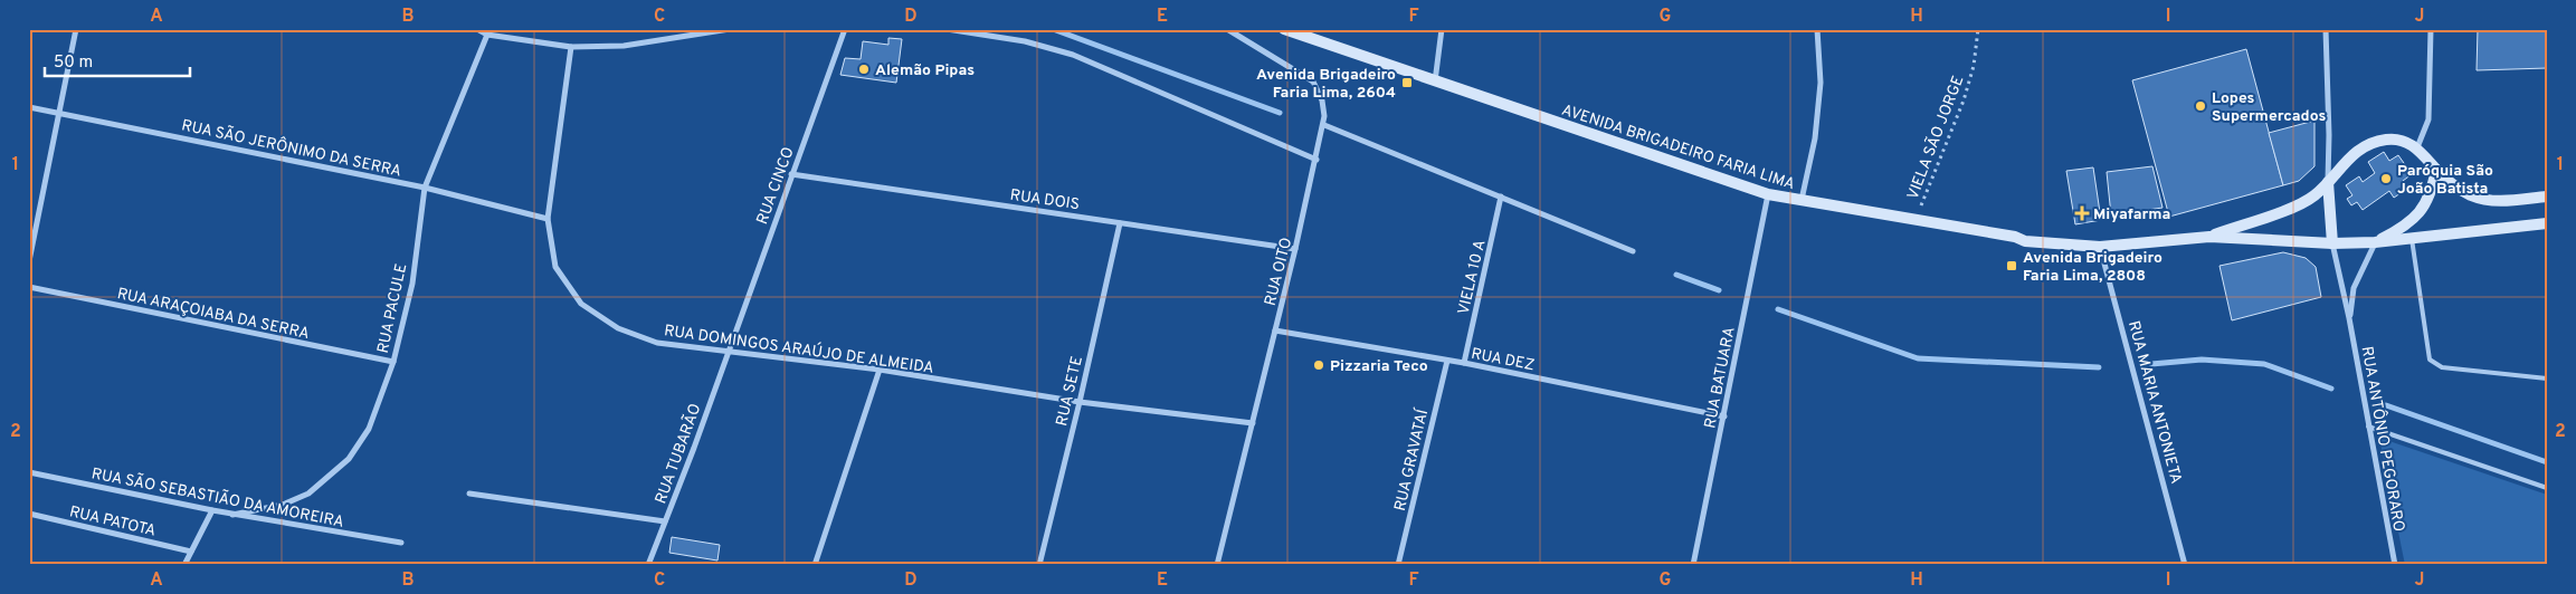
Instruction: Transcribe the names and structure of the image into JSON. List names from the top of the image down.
{
  "streets": {
    "main road": ["AVENIDA BRIGADEIRO FARIA LIMA"],
    "street": [
      "RUA SÃO JERÔNIMO DA SERRA",
      "RUA CINCO",
      "RUA DOIS",
      "RUA OITO",
      "VIELA 10 A",
      "RUA PACULE",
      "RUA ARAÇOIABA DA SERRA",
      "RUA DOMINGOS ARAÚJO DE ALMEIDA",
      "RUA DEZ",
      "RUA BATUARA",
      "RUA SETE",
      "RUA MARIA ANTONIETA",
      "RUA ANTÔNIO PEGORARO",
      "RUA TUBARÃO",
      "RUA GRAVATAÍ",
      "RUA SÃO SEBASTIÃO DA AMOREIRA",
      "RUA PATOTA"
    ],
    "path": ["VIELA SÃO JORGE"]
  },
  "crossings": [
    ["VIELA SÃO JORGE", "AVENIDA BRIGADEIRO FARIA LIMA"],
    ["AVENIDA BRIGADEIRO FARIA LIMA", "RUA BATUARA"],
    ["AVENIDA BRIGADEIRO FARIA LIMA", "RUA MARIA ANTONIETA"],
    ["AVENIDA BRIGADEIRO FARIA LIMA", "RUA ANTÔNIO PEGORARO"],
    ["RUA SÃO JERÔNIMO DA SERRA", "RUA PACULE"],
    ["RUA SÃO JERÔNIMO DA SERRA", "RUA DOMINGOS ARAÚJO DE ALMEIDA"],
    ["RUA CINCO", "RUA DOIS"],
    ["RUA CINCO", "RUA DOMINGOS ARAÚJO DE ALMEIDA"],
    ["RUA CINCO", "RUA TUBARÃO"],
    ["RUA DOIS", "RUA OITO"],
    ["RUA DOIS", "RUA SETE"],
    ["RUA OITO", "RUA DOMINGOS ARAÚJO DE ALMEIDA"],
    ["RUA OITO", "RUA DEZ"],
    ["VIELA 10 A", "RUA DEZ"],
    ["RUA PACULE", "RUA ARAÇOIABA DA SERRA"],
    ["RUA PACULE", "RUA SÃO SEBASTIÃO DA AMOREIRA"],
    ["RUA DOMINGOS ARAÚJO DE ALMEIDA", "RUA SETE"],
    ["RUA DOMINGOS ARAÚJO DE ALMEIDA", "RUA TUBARÃO"],
    ["RUA DEZ", "RUA BATUARA"],
    ["RUA DEZ", "RUA GRAVATAÍ"]
  ],
  "places": {
    "other": [
      "Alemão Pipas",
      "Lopes Supermercados",
      "Paróquia São João Batista",
      "Pizzaria Teco"
    ],
    "transit": ["Avenida Brigadeiro Faria Lima, 2604", "Avenida Brigadeiro Faria Lima, 2808"],
    "health": ["Miyafarma"]
  },
  "scale_bar": "50 m",
  "grid": {
    "columns": [
      "A",
      "B",
      "C",
      "D",
      "E",
      "F",
      "G",
      "H",
      "I",
      "J"
    ],
    "rows": ["1", "2"]
  }
}
